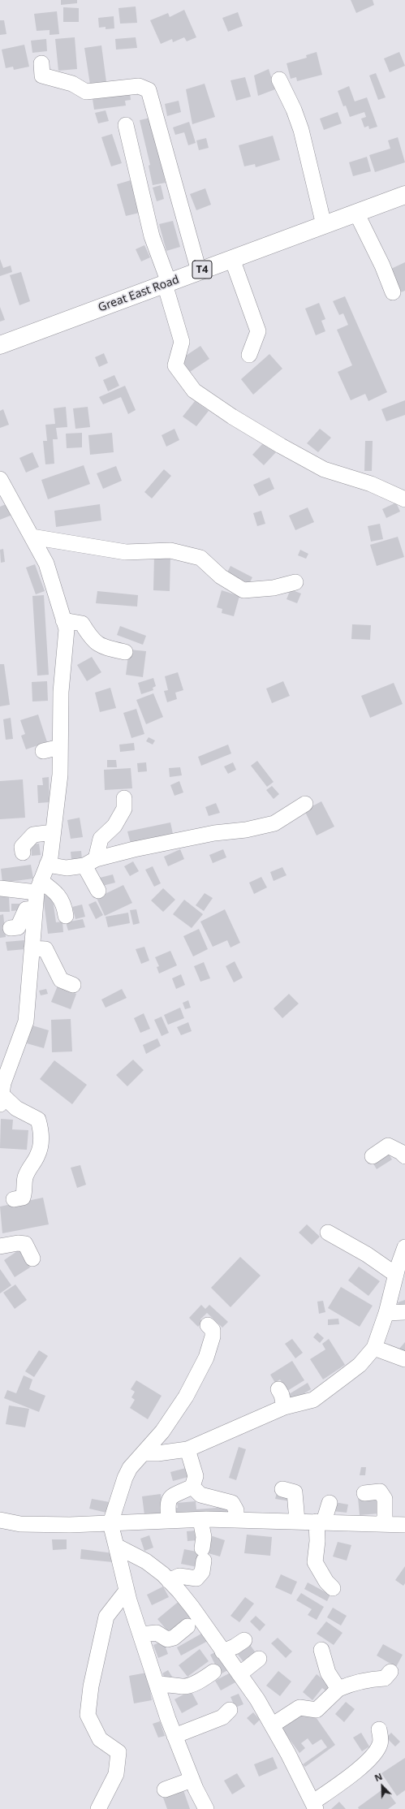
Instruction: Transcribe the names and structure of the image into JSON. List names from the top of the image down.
{
  "streets": {
    "highway": ["T4", "Great East Road"]
  },
  "north": "top left"
}
